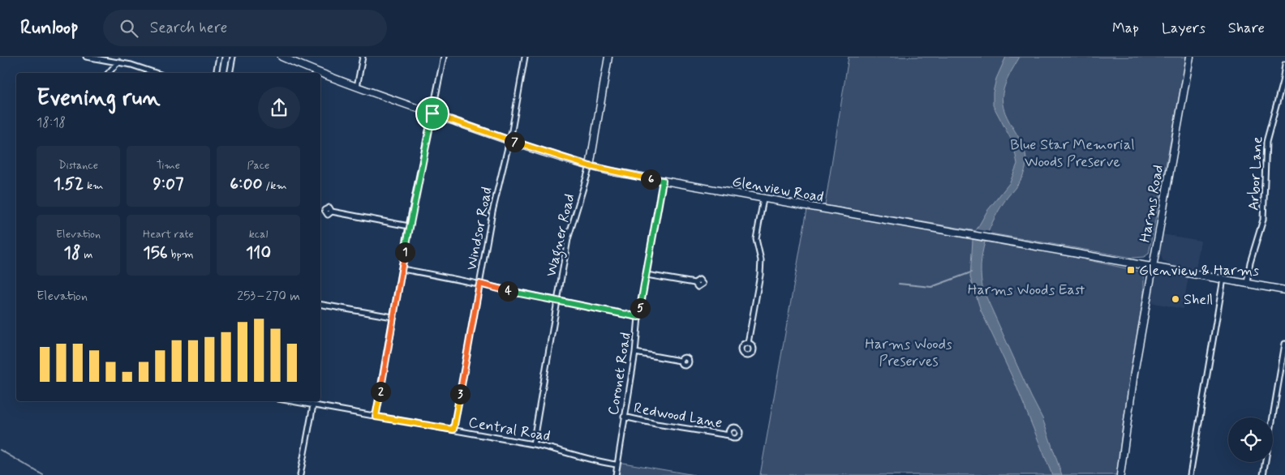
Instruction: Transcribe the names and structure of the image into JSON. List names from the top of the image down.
{
  "streets": {
    "main road": ["Glenview Road", "Harms Road", "Wagner Road"],
    "street": [
      "Arbor Lane",
      "Windsor Road",
      "Coronet Road",
      "Redwood Lane",
      "Central Road"
    ]
  },
  "crossings": [
    ["Arbor Lane", "Glenview Road"],
    ["Glenview Road", "Harms Road"],
    ["Glenview Road", "Windsor Road"],
    ["Glenview Road", "Wagner Road"],
    ["Glenview Road", "Coronet Road"],
    ["Windsor Road", "Central Road"],
    ["Wagner Road", "Central Road"],
    ["Coronet Road", "Redwood Lane"],
    ["Coronet Road", "Central Road"]
  ],
  "parks": ["Blue Star Memorial Woods Preserve", "Harms Woods East", "Harms Woods Preserves"],
  "places": {
    "transit": ["Glenview & Harms"],
    "other": ["Shell"]
  },
  "page": {
    "header": "Runloop",
    "search": "Search here",
    "nav": ["Map", "Layers", "Share"],
    "heading": ["Evening run", "18:18"],
    "pins": [
      "7",
      "6",
      "1",
      "4",
      "5",
      "2",
      "3"
    ],
    "stats": [
      ["Distance", "1.52 km"],
      ["Time", "9:07"],
      ["Pace", "6:00 /km"],
      ["Elevation", "18 m"],
      ["Heart rate", "156 bpm"],
      ["kcal", "110"]
    ],
    "chart": ["Elevation", "253–270 m"]
  }
}
